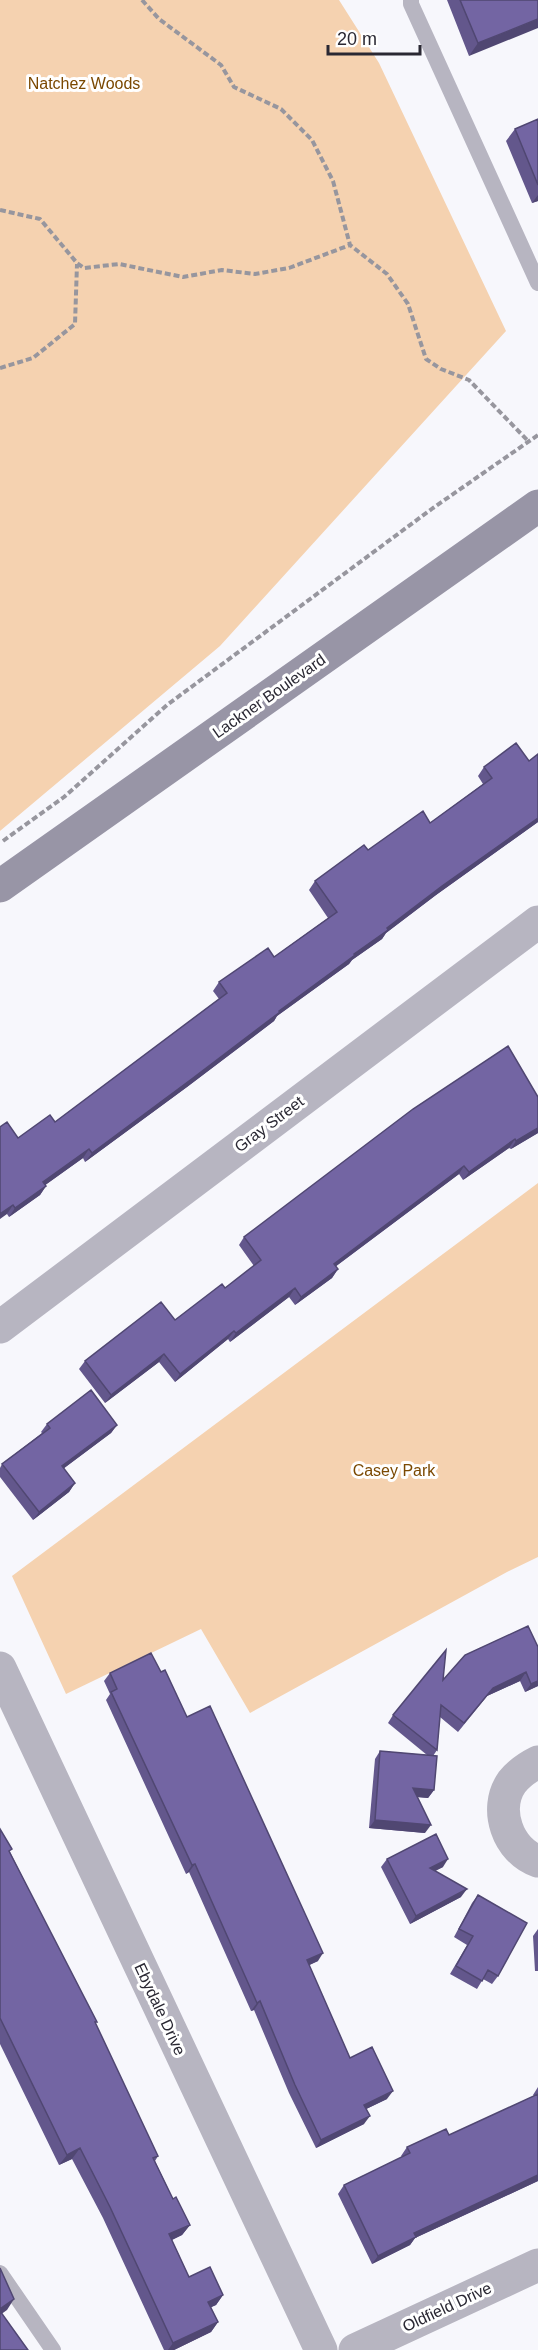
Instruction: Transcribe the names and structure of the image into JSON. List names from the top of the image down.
{
  "streets": {
    "main road": ["Lackner Boulevard"],
    "street": ["Gray Street", "Ebydale Drive", "Oldfield Drive"]
  },
  "parks": ["Natchez Woods", "Casey Park"],
  "scale_bar": "20 m"
}
